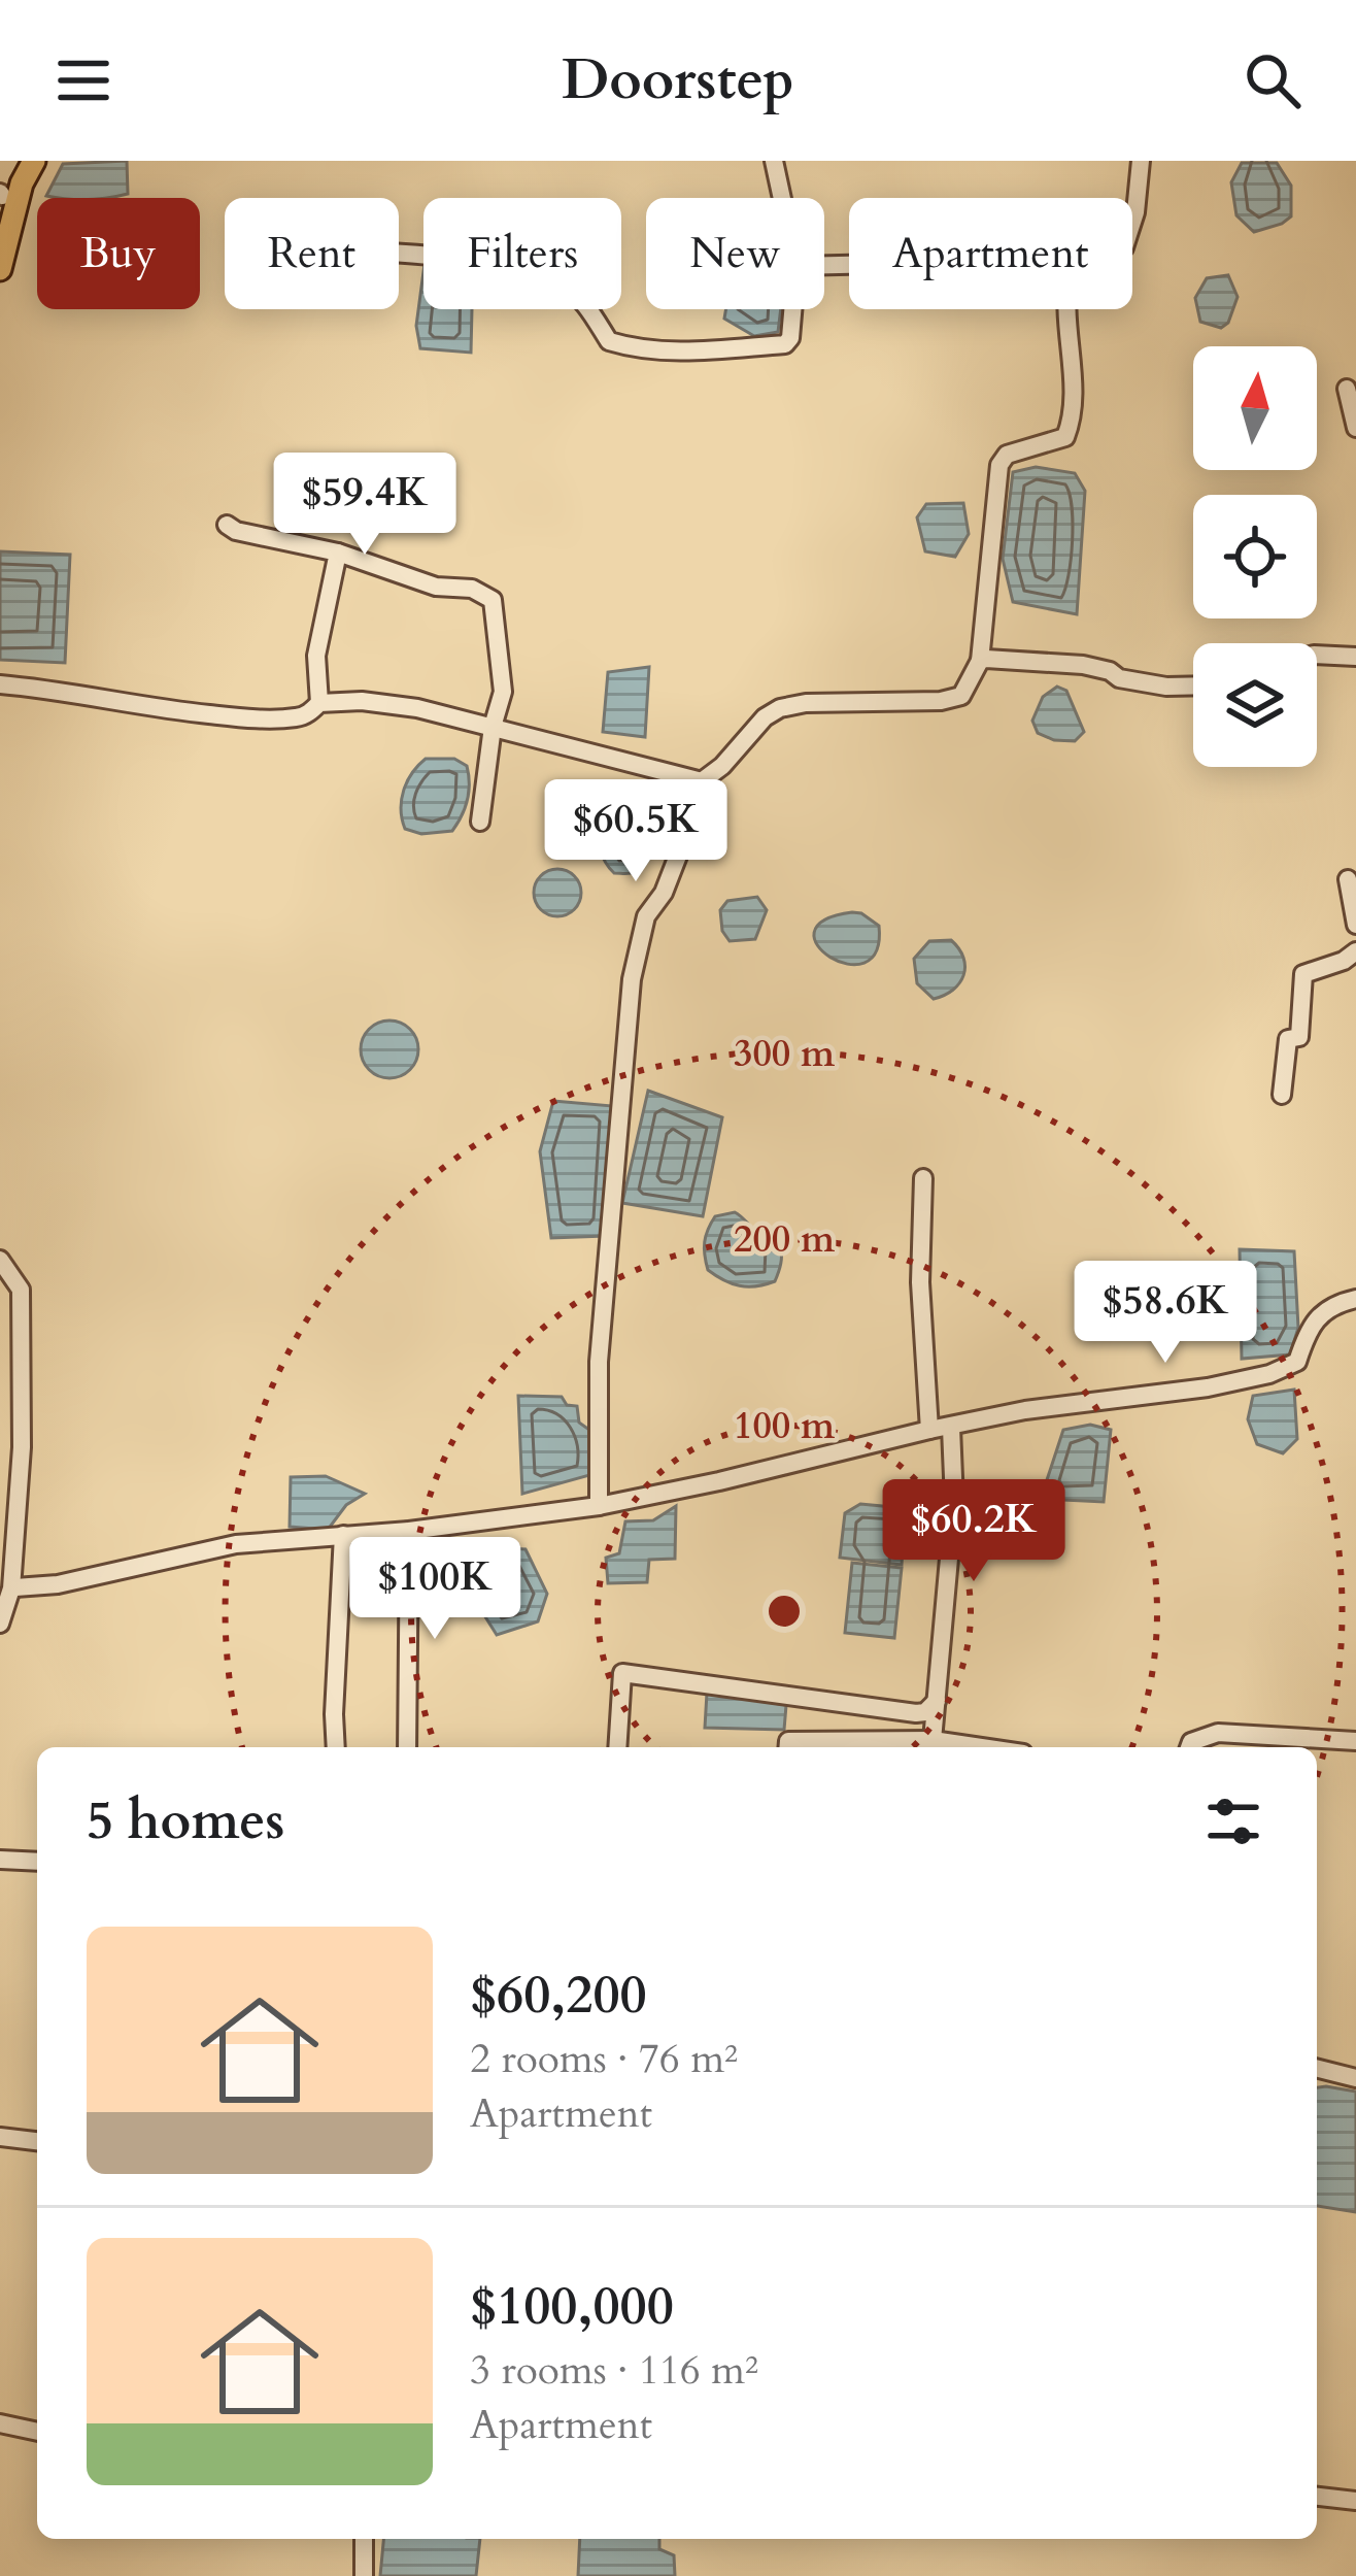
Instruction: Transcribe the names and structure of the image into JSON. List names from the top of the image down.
{
  "north": "top",
  "page": {
    "header": "Doorstep",
    "chip": [
      "Buy",
      "Rent",
      "Filters",
      "New",
      "Apartment"
    ],
    "price": [
      "$59.4K",
      "$60.5K",
      "$58.6K",
      "$60.2K",
      "$100K"
    ],
    "heading": "5 homes",
    "list": [
      {
        "name": "$60,200",
        "note": "2 rooms · 76 m² · Apartment"
      },
      {
        "name": "$100,000",
        "note": "3 rooms · 116 m² · Apartment"
      }
    ]
  },
  "rings": ["300 m", "200 m", "100 m"]
}
